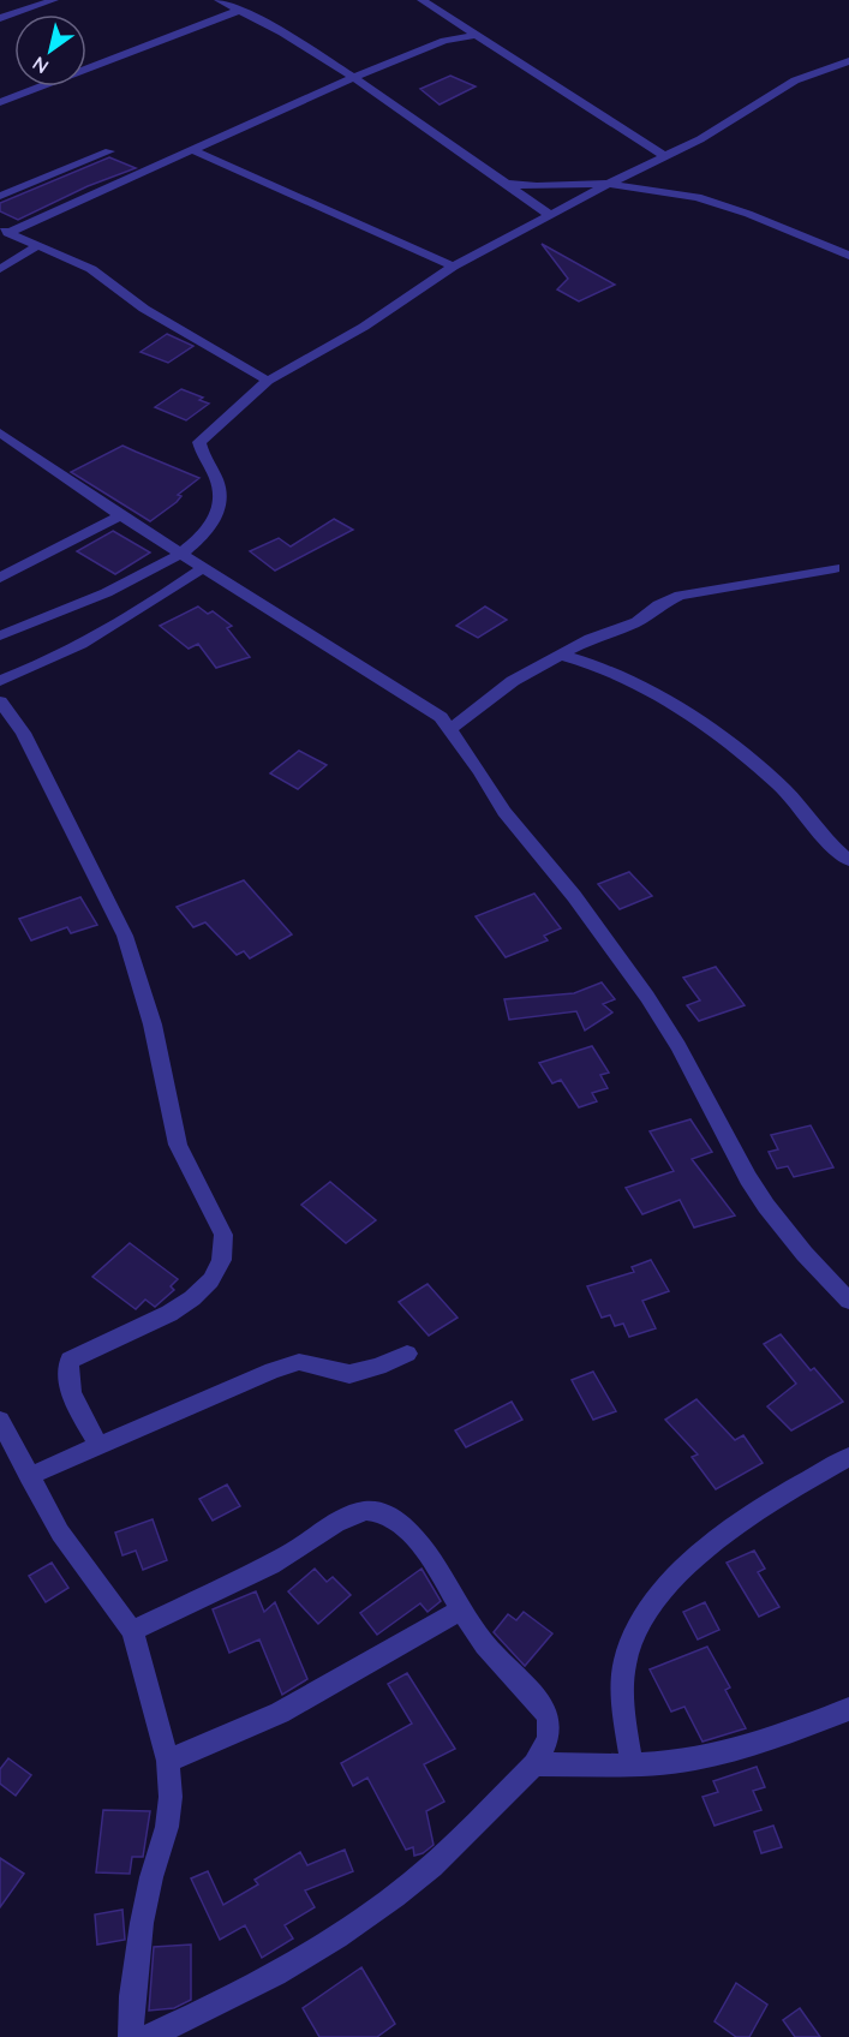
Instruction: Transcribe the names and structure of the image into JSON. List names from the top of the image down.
{
  "north": "bottom left"
}
